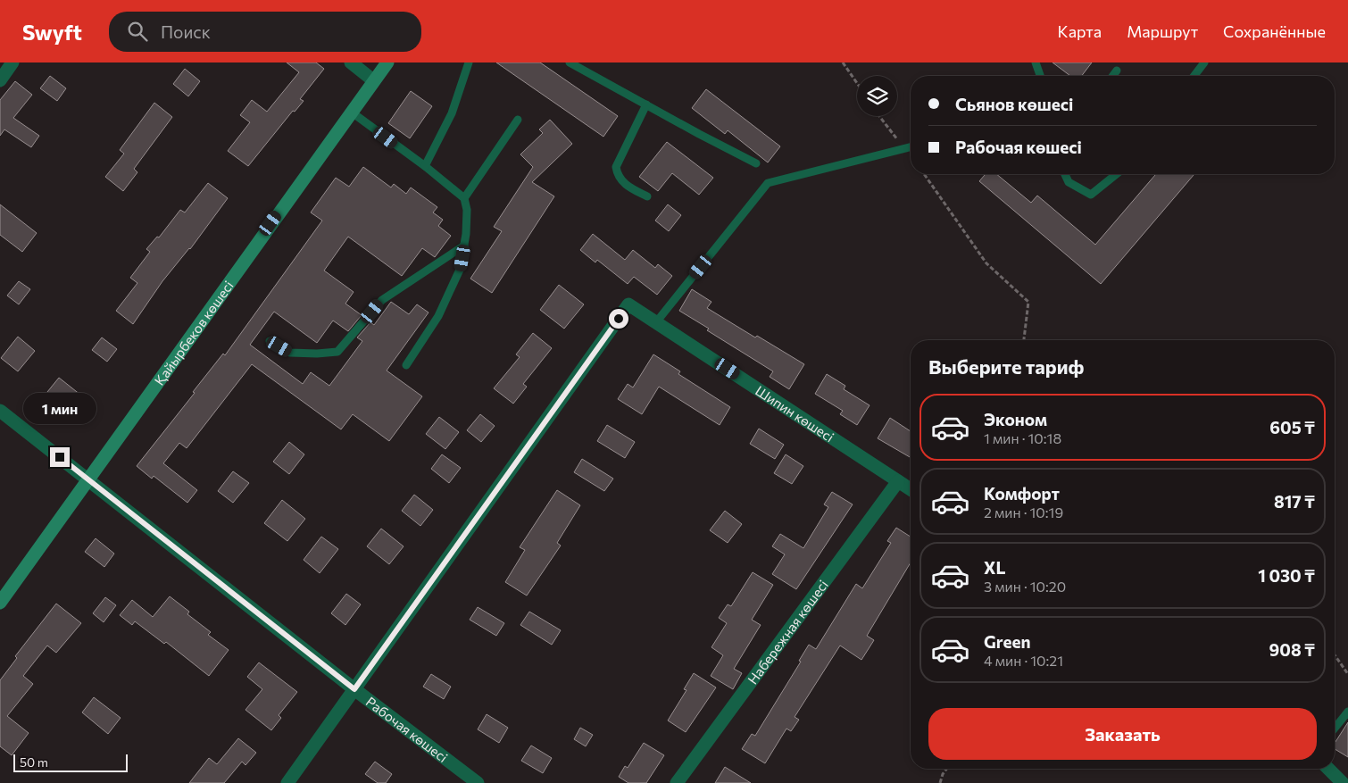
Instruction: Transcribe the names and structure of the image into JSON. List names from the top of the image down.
{
  "streets": {
    "main road": ["Қайырбеков көшесі"],
    "street": ["Шипин көшесі", "Набережная көшесі", "Рабочая көшесі"]
  },
  "crossings": [
    ["Қайырбеков көшесі", "Рабочая көшесі"],
    ["Шипин көшесі", "Набережная көшесі"],
    ["Шипин көшесі", "Рабочая көшесі"]
  ],
  "scale_bar": "50 m",
  "page": {
    "header": "Swyft",
    "search": "Поиск",
    "nav": ["Карта", "Маршрут", "Сохранённые"],
    "banner": ["Сьянов көшесі", "Рабочая көшесі"],
    "heading": "Выберите тариф",
    "bubble": "1 мин",
    "list": [
      {
        "name": "Эконом",
        "note": "1 мин · 10:18",
        "value": "605 ₸"
      },
      {
        "name": "Комфорт",
        "note": "2 мин · 10:19",
        "value": "817 ₸"
      },
      {
        "name": "XL",
        "note": "3 мин · 10:20",
        "value": "1 030 ₸"
      },
      {
        "name": "Green",
        "note": "4 мин · 10:21",
        "value": "908 ₸"
      }
    ],
    "buttons": "Заказать",
    "scale": "50 m"
  }
}
